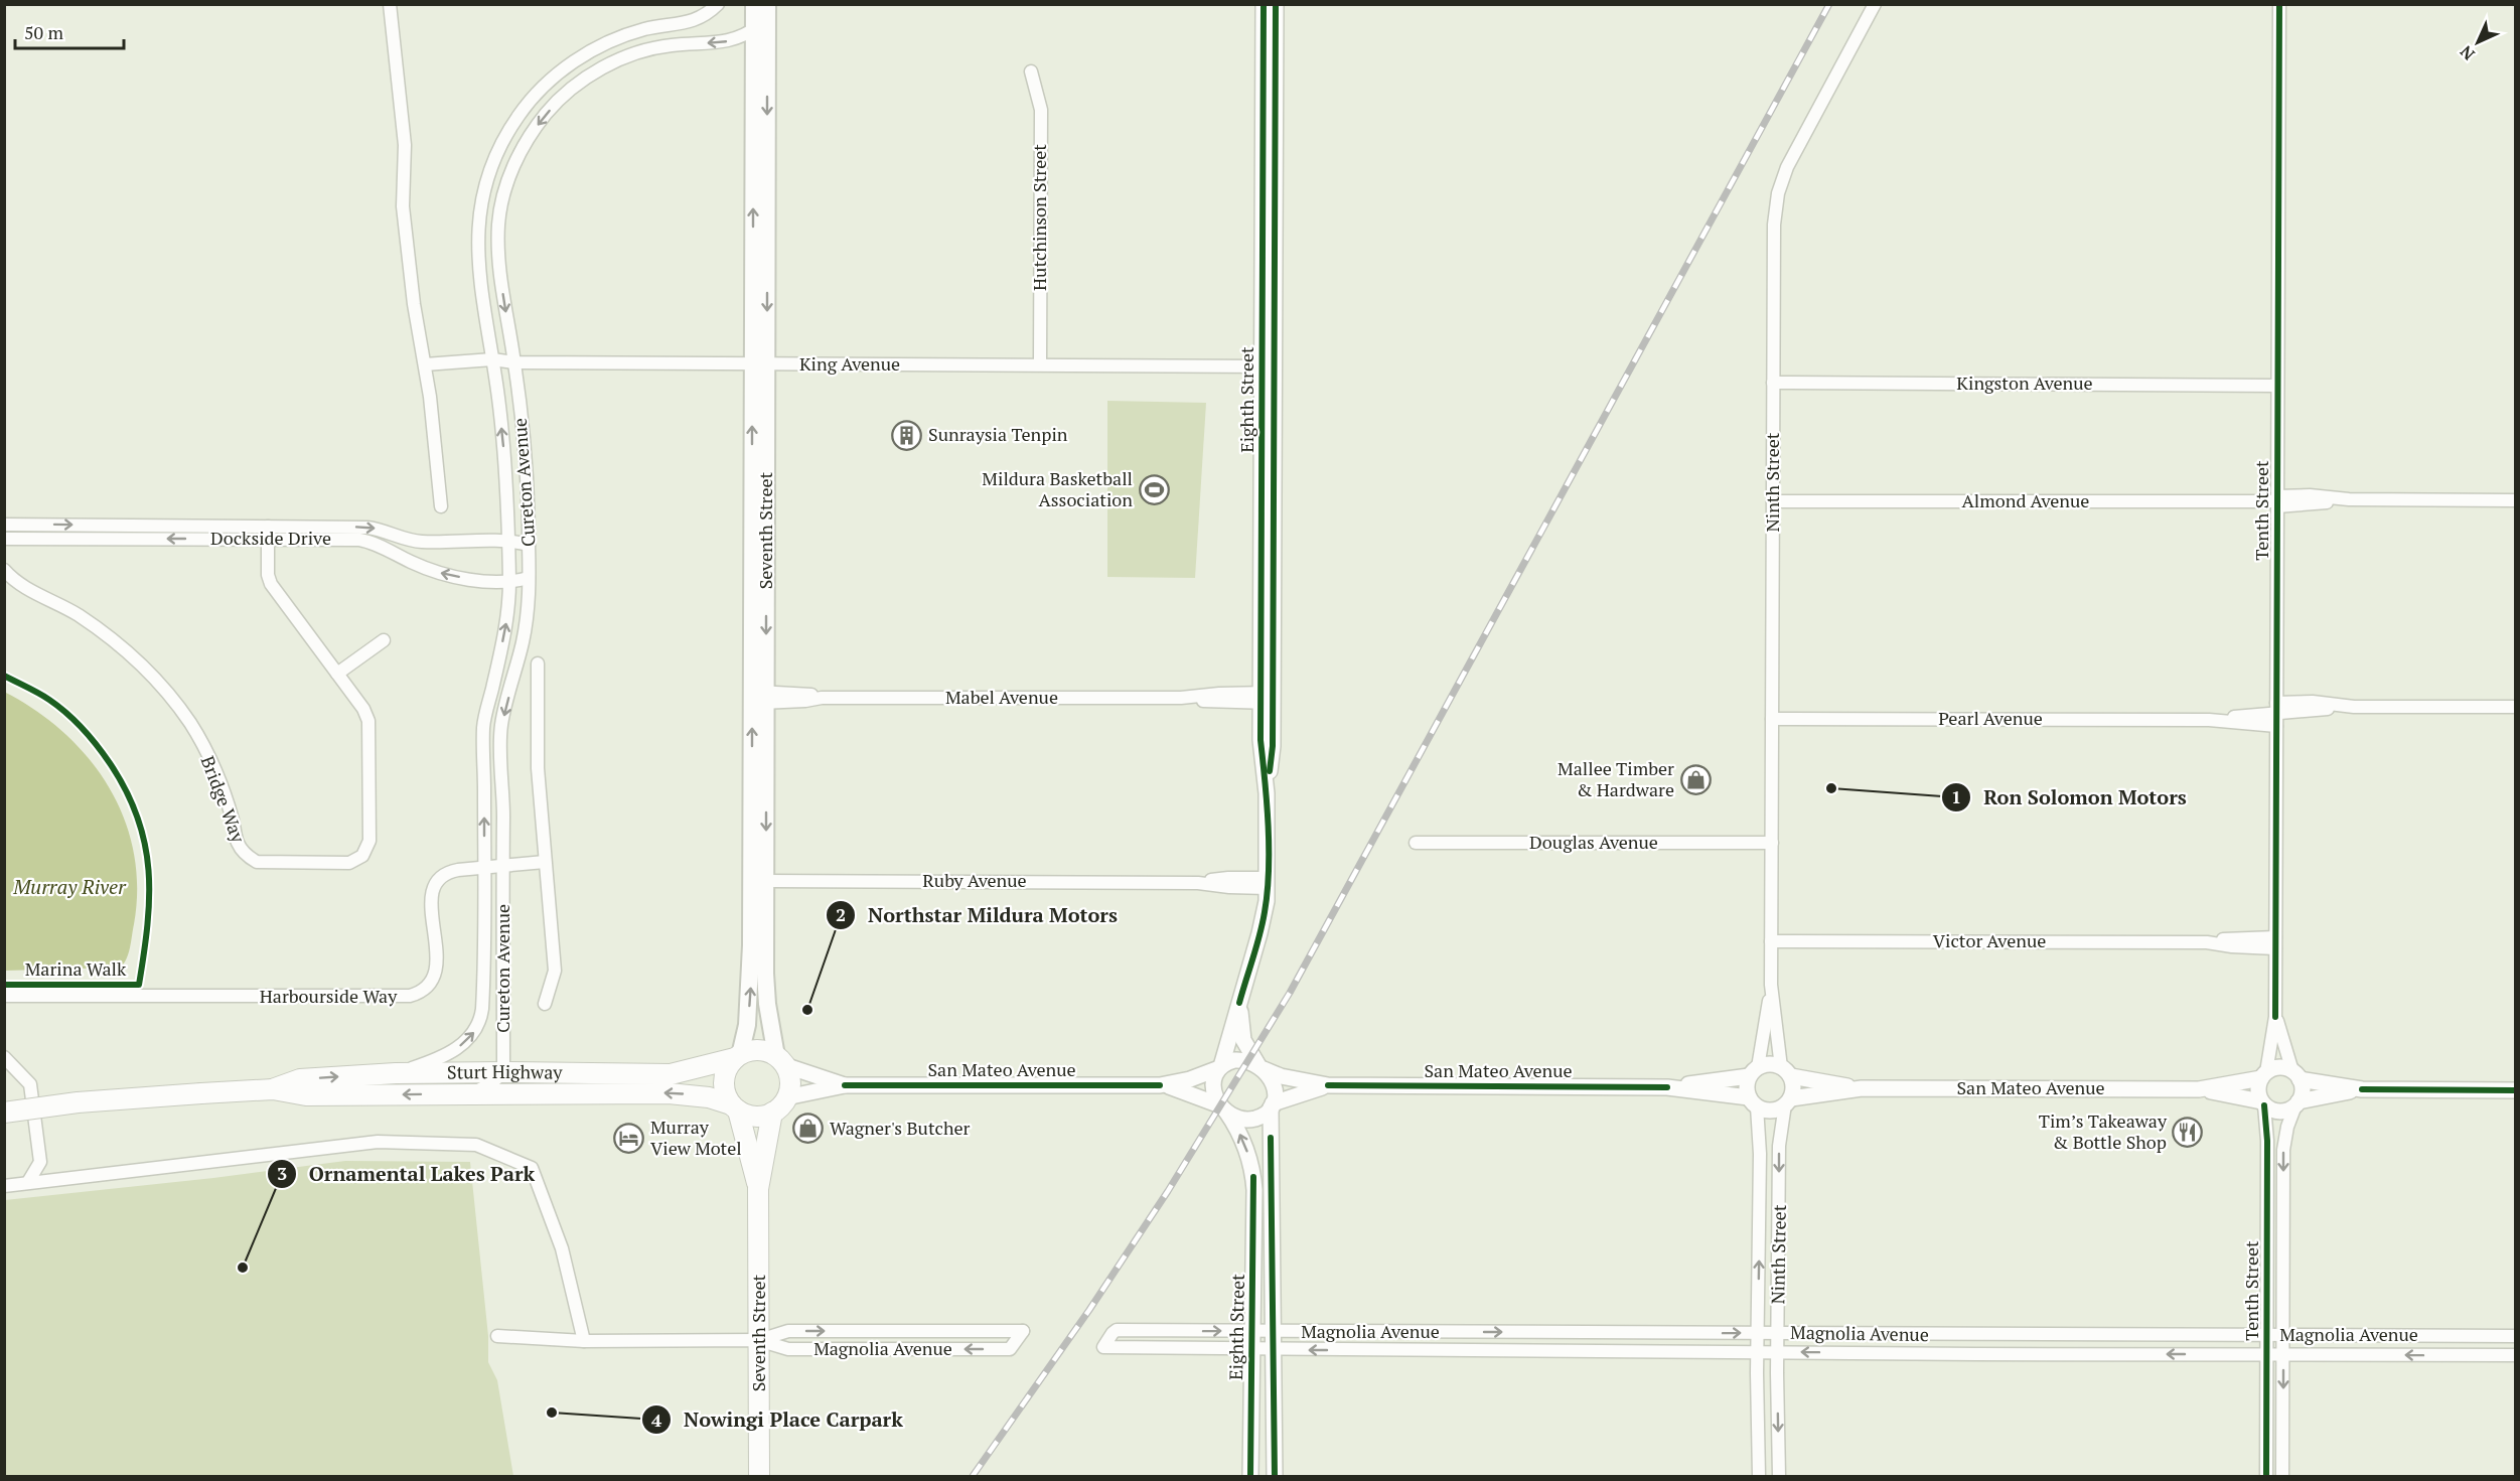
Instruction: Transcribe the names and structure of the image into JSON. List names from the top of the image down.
{
  "streets": {
    "highway": ["Seventh Street", "Sturt Highway"],
    "street": [
      "Hutchinson Street",
      "King Avenue",
      "Kingston Avenue",
      "Eighth Street",
      "Cureton Avenue",
      "Ninth Street",
      "Almond Avenue",
      "Tenth Street",
      "Dockside Drive",
      "Mabel Avenue",
      "Pearl Avenue",
      "Bridge Way",
      "Douglas Avenue",
      "Ruby Avenue",
      "Victor Avenue",
      "Harbourside Way",
      "San Mateo Avenue",
      "Magnolia Avenue"
    ],
    "cycle path": ["Marina Walk"]
  },
  "crossings": [
    ["Hutchinson Street", "King Avenue"],
    ["King Avenue", "Eighth Street"],
    ["King Avenue", "Cureton Avenue"],
    ["King Avenue", "Seventh Street"],
    ["Kingston Avenue", "Ninth Street"],
    ["Kingston Avenue", "Tenth Street"],
    ["Eighth Street", "Mabel Avenue"],
    ["Eighth Street", "Ruby Avenue"],
    ["Eighth Street", "San Mateo Avenue"],
    ["Eighth Street", "Magnolia Avenue"],
    ["Cureton Avenue", "Seventh Street"],
    ["Cureton Avenue", "Dockside Drive"],
    ["Cureton Avenue", "Harbourside Way"],
    ["Cureton Avenue", "Sturt Highway"],
    ["Ninth Street", "Almond Avenue"],
    ["Ninth Street", "Pearl Avenue"],
    ["Ninth Street", "Douglas Avenue"],
    ["Ninth Street", "Victor Avenue"],
    ["Ninth Street", "San Mateo Avenue"],
    ["Ninth Street", "Magnolia Avenue"],
    ["Almond Avenue", "Tenth Street"],
    ["Tenth Street", "Pearl Avenue"],
    ["Tenth Street", "Victor Avenue"],
    ["Tenth Street", "San Mateo Avenue"],
    ["Tenth Street", "Magnolia Avenue"],
    ["Seventh Street", "Mabel Avenue"],
    ["Seventh Street", "Ruby Avenue"],
    ["Seventh Street", "San Mateo Avenue"],
    ["Seventh Street", "Sturt Highway"],
    ["Seventh Street", "Magnolia Avenue"],
    ["Dockside Drive", "Bridge Way"],
    ["San Mateo Avenue", "Sturt Highway"]
  ],
  "water": ["Murray River"],
  "places": {
    "building": ["Sunraysia Tenpin"],
    "sports": ["Mildura Basketball Association"],
    "shop": ["Mallee Timber & Hardware", "Wagner's Butcher"],
    "other": [
      "Ron Solomon Motors",
      "Northstar Mildura Motors",
      "Ornamental Lakes Park",
      "Nowingi Place Carpark"
    ],
    "restaurant": ["Tim’s Takeaway & Bottle Shop"],
    "hotel": ["Murray View Motel"]
  },
  "scale_bar": "50 m",
  "north": "bottom left"
}
